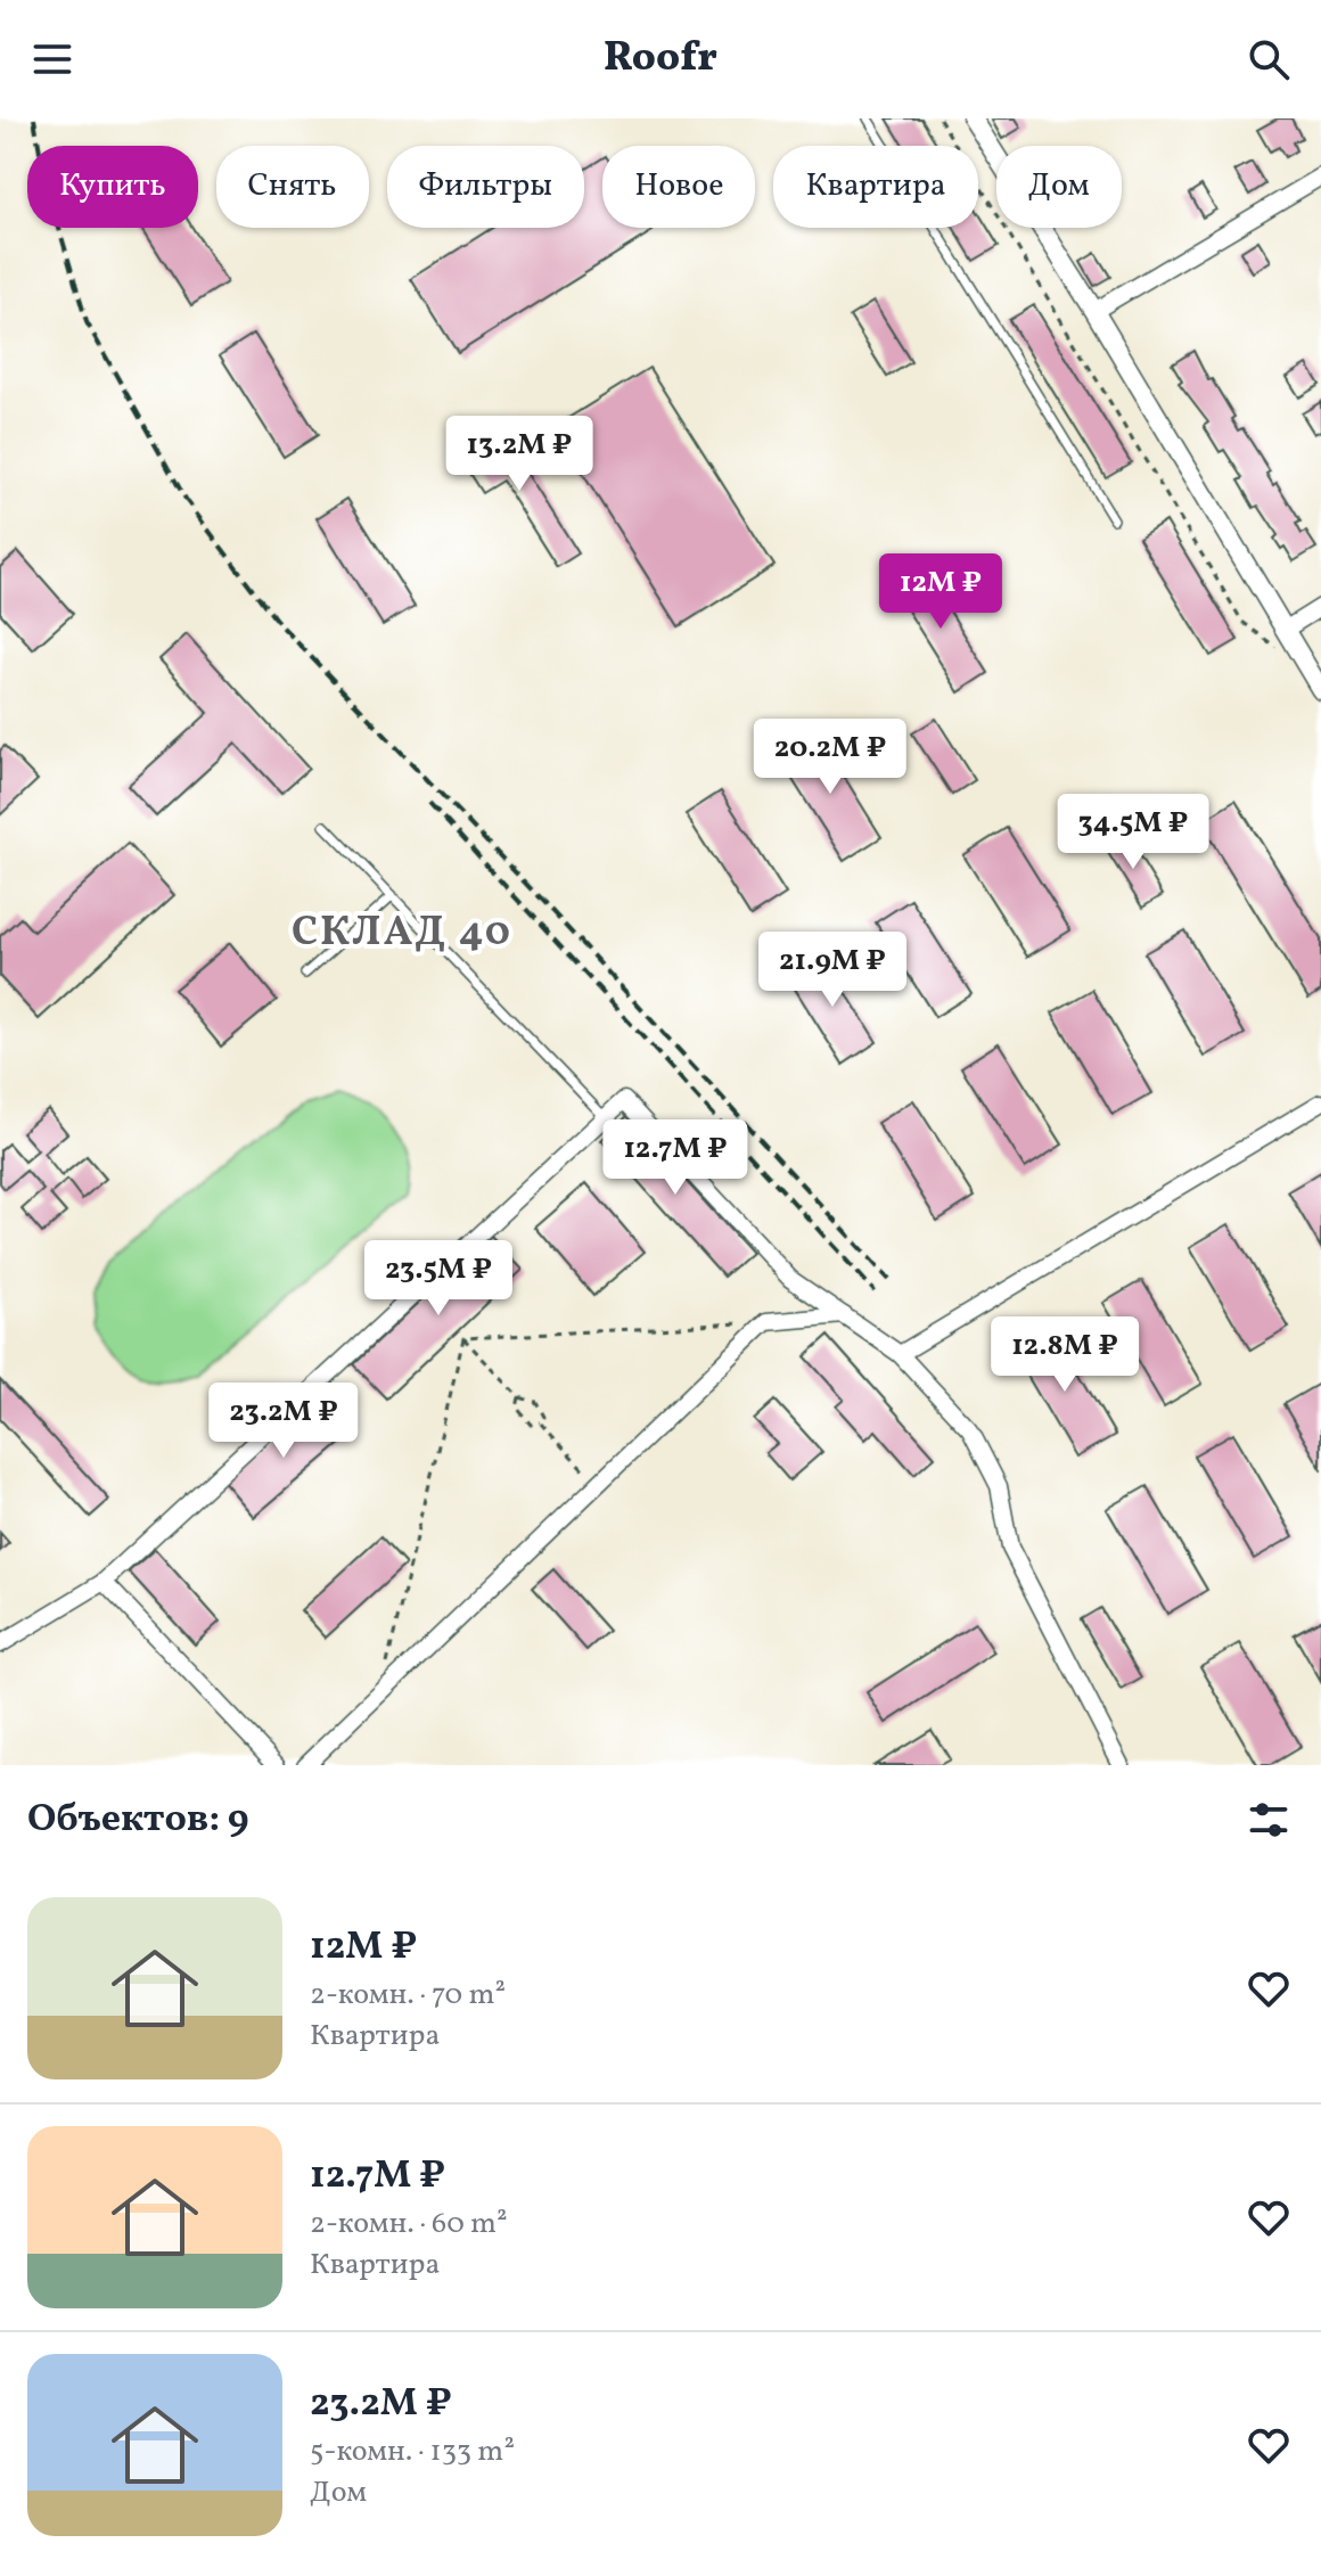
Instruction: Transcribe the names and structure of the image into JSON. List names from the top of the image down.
{
  "districts": ["СКЛАД 40"],
  "page": {
    "header": "Roofr",
    "chip": [
      "Купить",
      "Снять",
      "Фильтры",
      "Новое",
      "Квартира",
      "Дом"
    ],
    "price": [
      "13.2M ₽",
      "12M ₽",
      "20.2M ₽",
      "34.5M ₽",
      "21.9M ₽",
      "12.7M ₽",
      "23.5M ₽",
      "12.8M ₽",
      "23.2M ₽"
    ],
    "heading": "Объектов: 9",
    "list": [
      {
        "name": "12M ₽",
        "note": "2-комн. · 70 m² · Квартира"
      },
      {
        "name": "12.7M ₽",
        "note": "2-комн. · 60 m² · Квартира"
      },
      {
        "name": "23.2M ₽",
        "note": "5-комн. · 133 m² · Дом"
      }
    ]
  }
}
